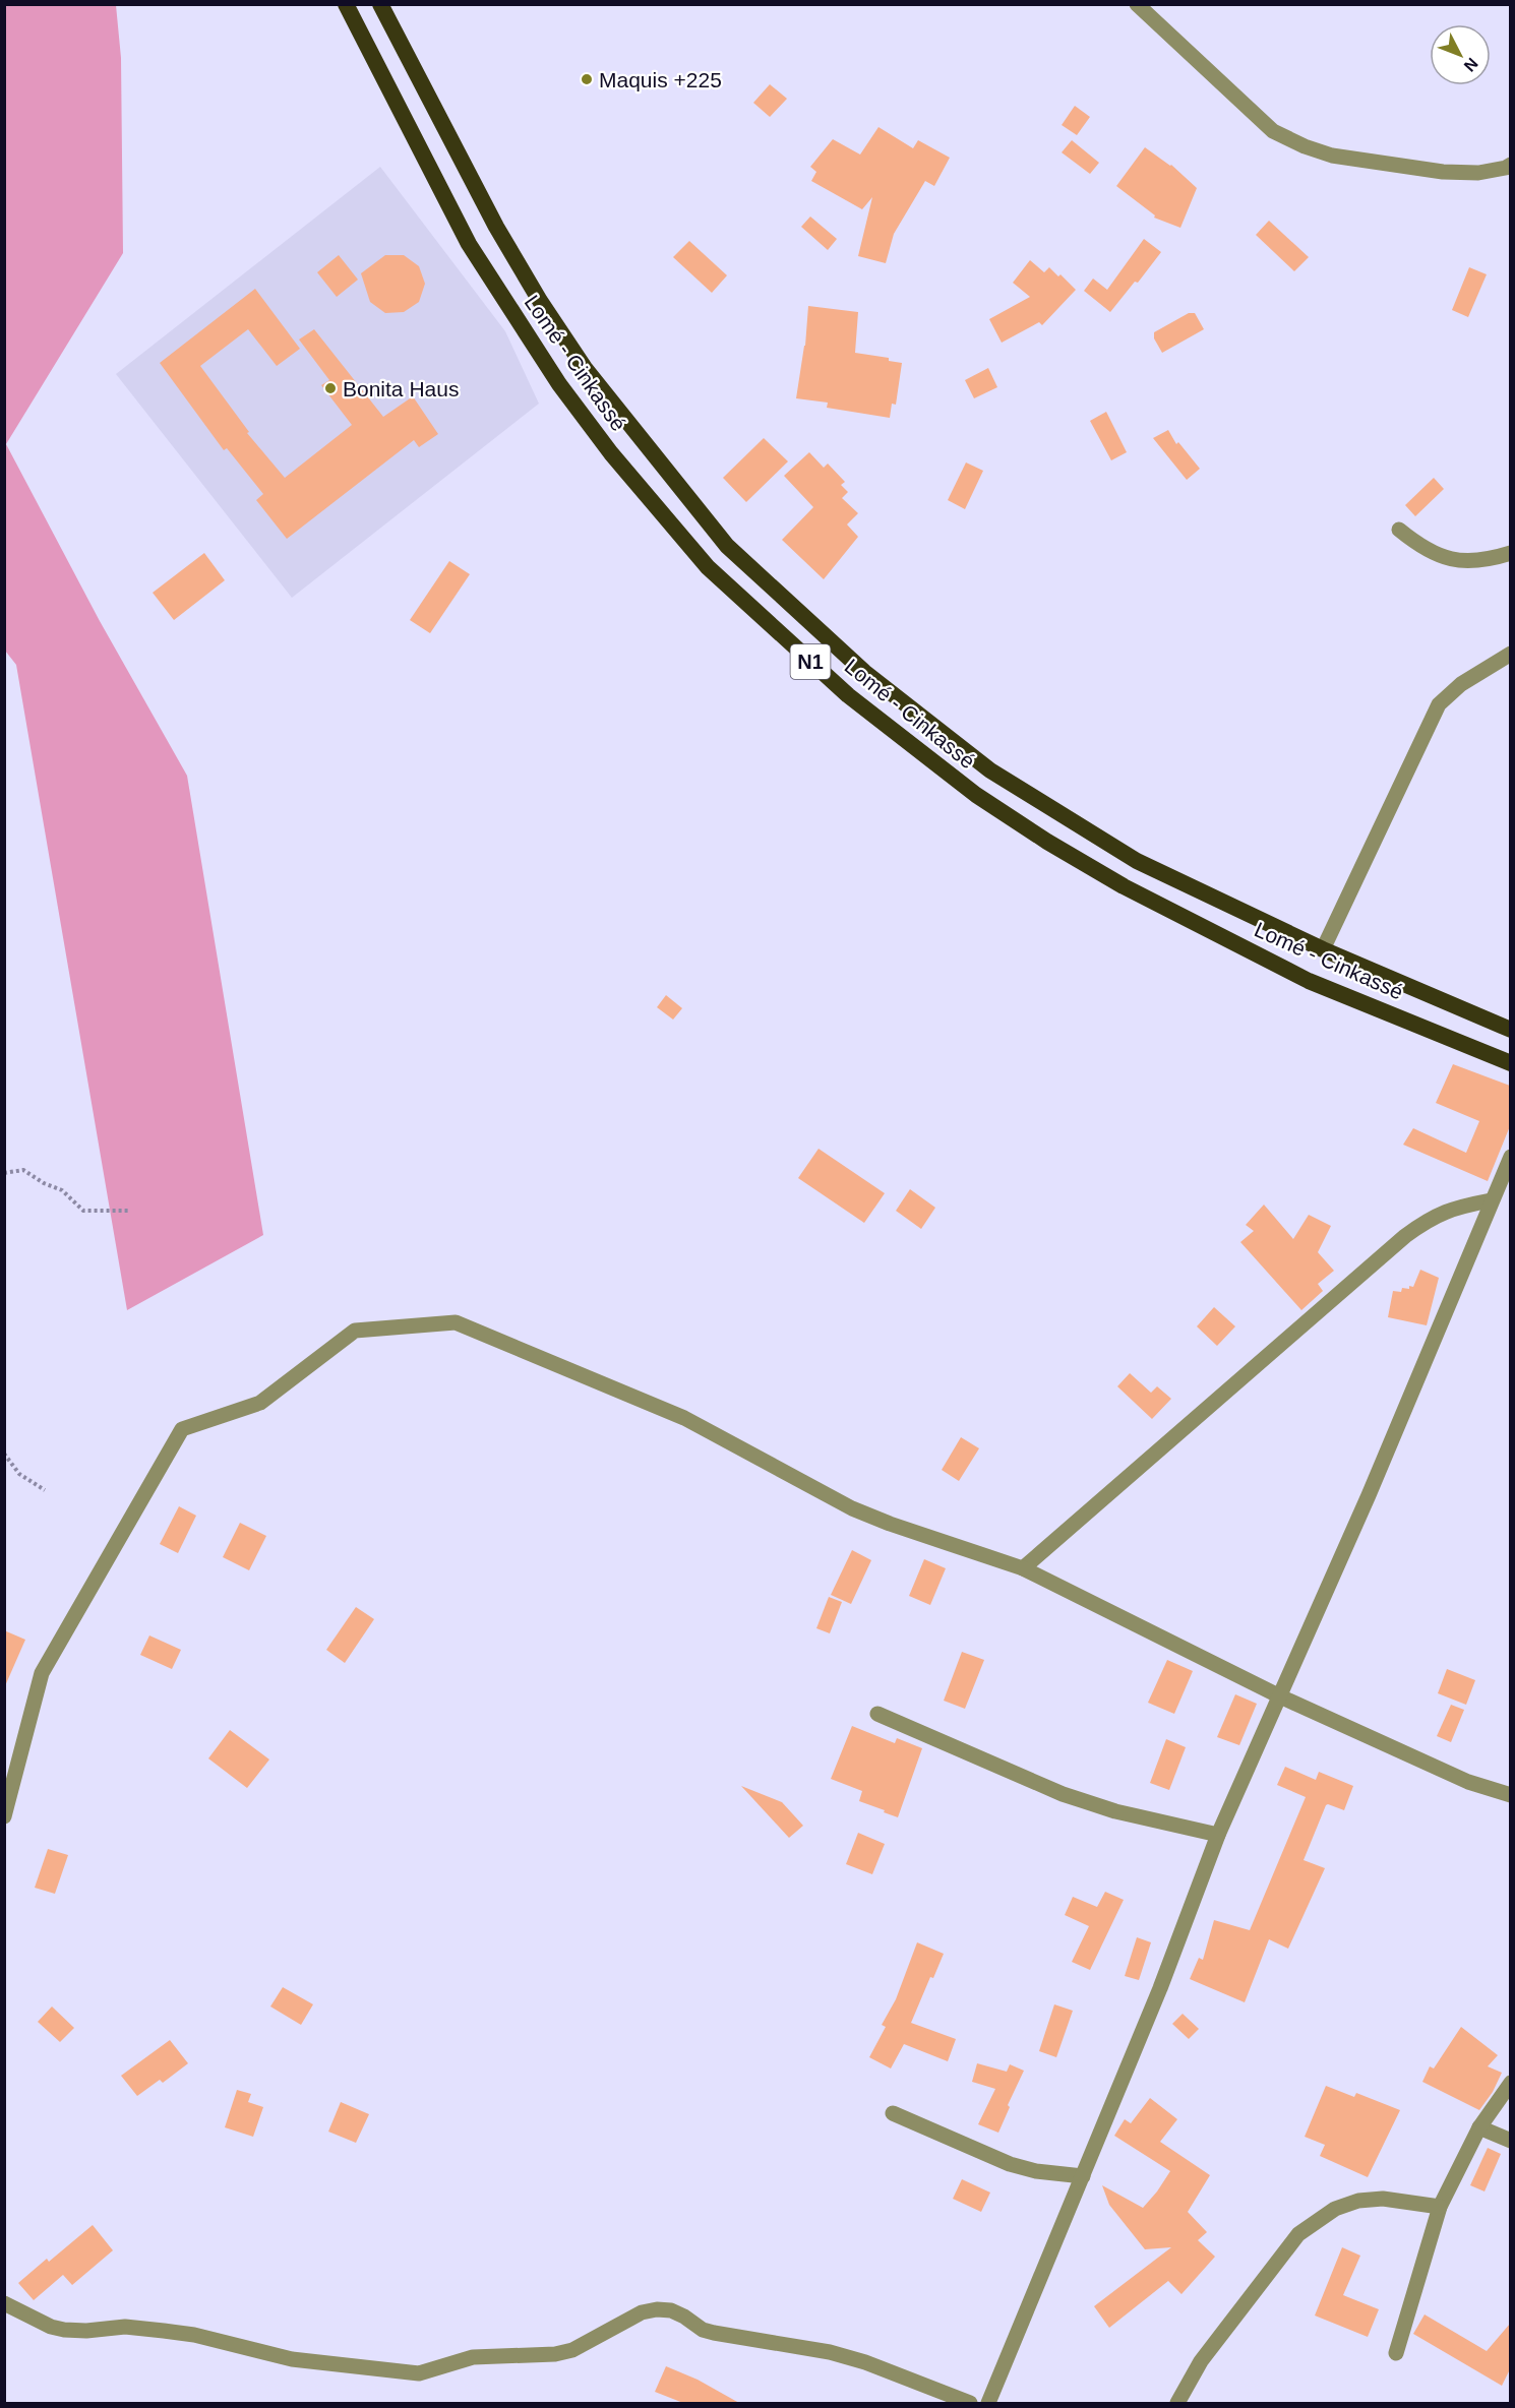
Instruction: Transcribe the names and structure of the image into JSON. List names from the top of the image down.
{
  "streets": {
    "highway": ["Lomé - Cinkassé", "N1"]
  },
  "places": ["Maquis +225", "Bonita Haus"],
  "north": "bottom right"
}
